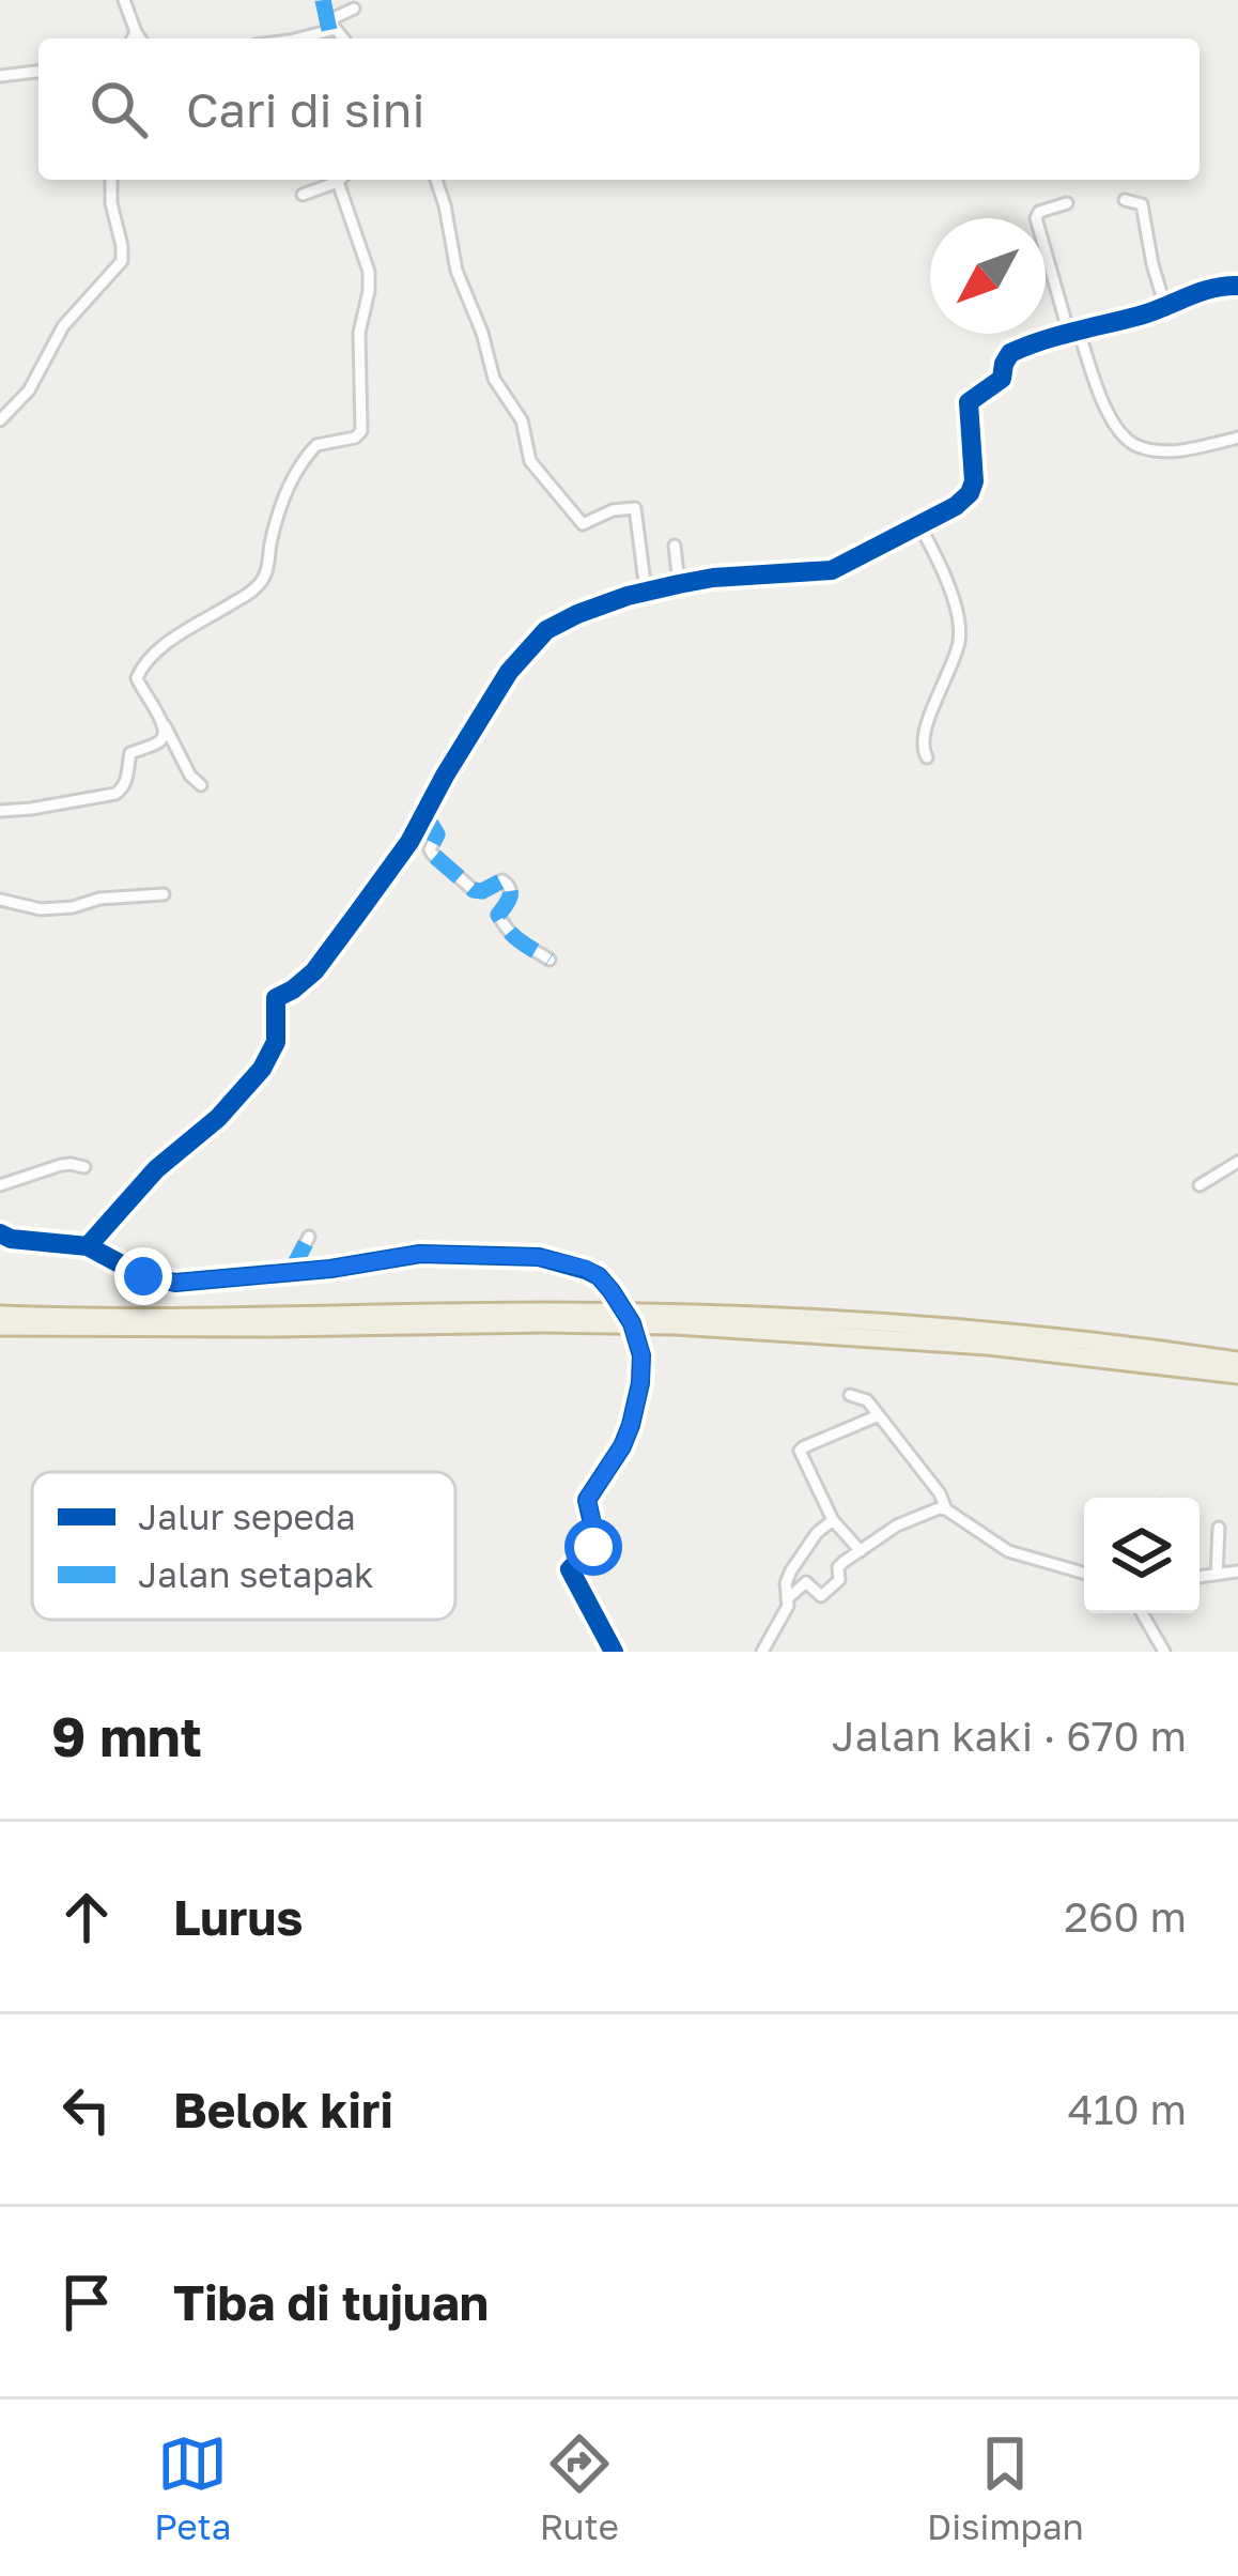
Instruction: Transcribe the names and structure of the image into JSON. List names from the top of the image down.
{
  "legend": ["Jalur sepeda", "Jalan setapak"],
  "north": "bottom left",
  "page": {
    "search": "Cari di sini",
    "heading": ["9 mnt", "Jalan kaki · 670 m"],
    "list": [
      ["Lurus", "260 m"],
      ["Belok kiri", "410 m"],
      "Tiba di tujuan"
    ],
    "nav": ["Peta", "Rute", "Disimpan"]
  }
}
